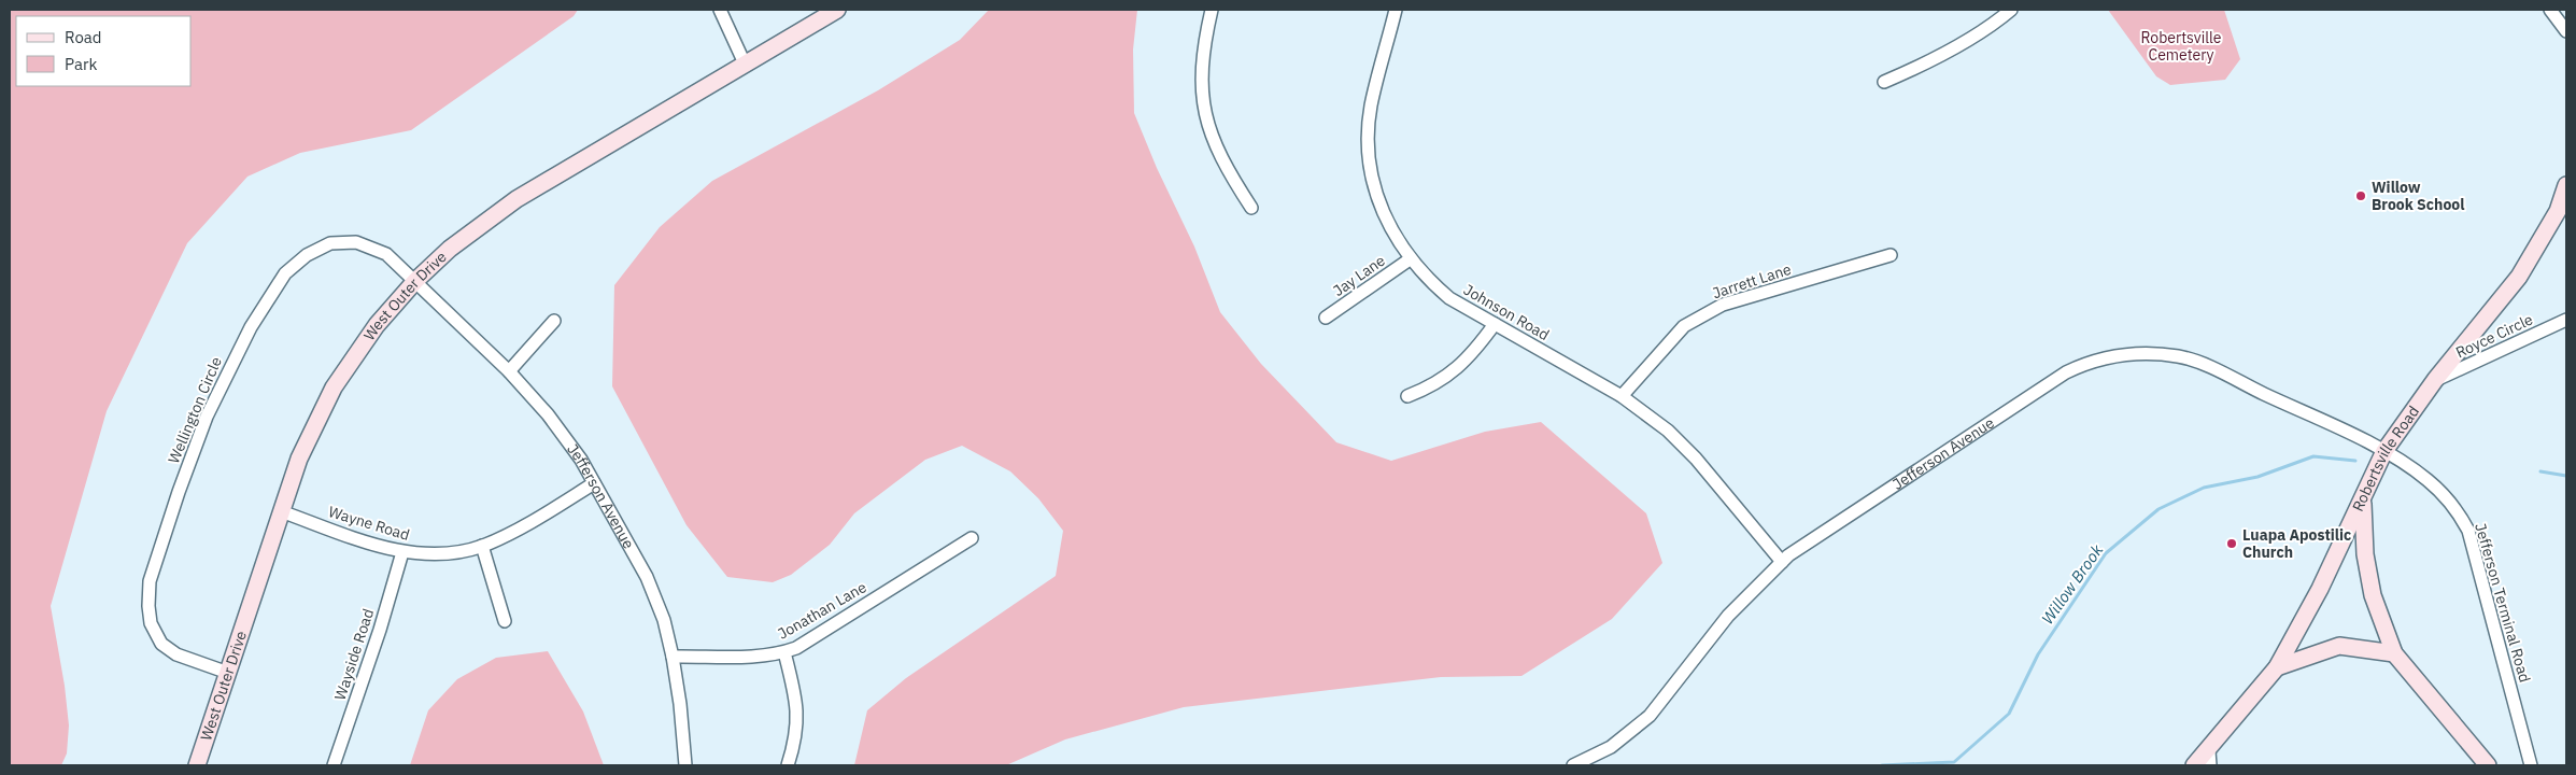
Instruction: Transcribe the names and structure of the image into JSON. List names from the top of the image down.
{
  "streets": {
    "street": [
      "Jay Lane",
      "Jarrett Lane",
      "West Outer Drive",
      "Johnson Road",
      "Royce Circle",
      "Wellington Circle",
      "Jefferson Avenue",
      "Robertsville Road",
      "Wayne Road",
      "Jefferson Terminal Road",
      "Jonathan Lane",
      "Wayside Road"
    ]
  },
  "crossings": [
    ["Jay Lane", "Johnson Road"],
    ["Jarrett Lane", "Johnson Road"],
    ["West Outer Drive", "Wellington Circle"],
    ["West Outer Drive", "Jefferson Avenue"],
    ["West Outer Drive", "Wayne Road"],
    ["Johnson Road", "Jefferson Avenue"],
    ["Royce Circle", "Robertsville Road"],
    ["Wellington Circle", "Jefferson Avenue"],
    ["Jefferson Avenue", "Robertsville Road"],
    ["Jefferson Avenue", "Wayne Road"],
    ["Jefferson Avenue", "Jefferson Terminal Road"],
    ["Jefferson Avenue", "Jonathan Lane"],
    ["Robertsville Road", "Jefferson Terminal Road"],
    ["Wayne Road", "Wayside Road"]
  ],
  "water": ["Willow Brook"],
  "parks": ["Robertsville Cemetery"],
  "places": ["Willow Brook School", "Luapa Apostilic Church"],
  "legend": ["Road", "Park"]
}
